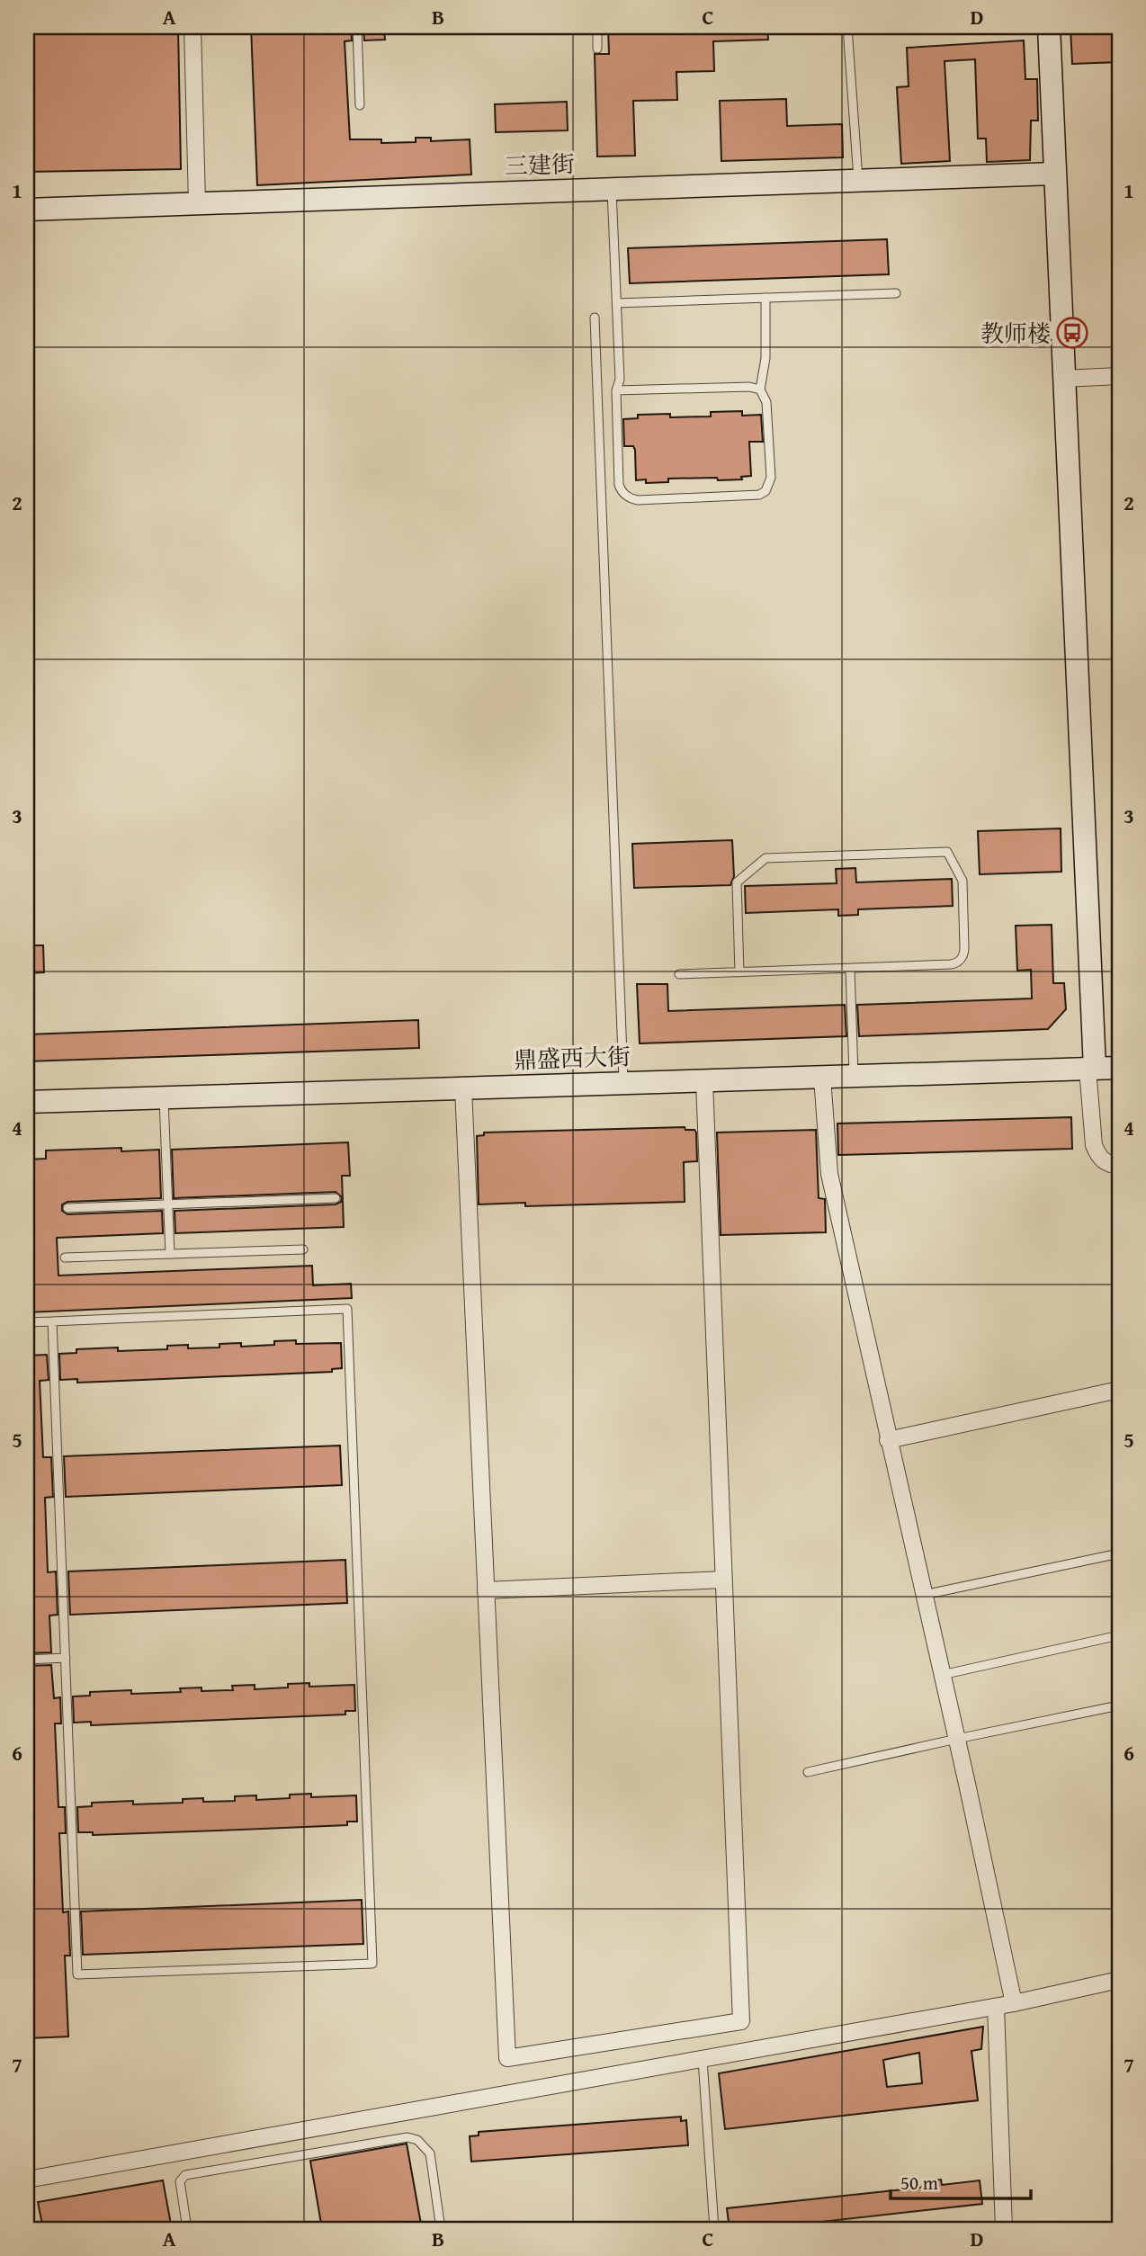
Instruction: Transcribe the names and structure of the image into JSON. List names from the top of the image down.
{
  "streets": {
    "street": ["三建街", "鼎盛西大街"]
  },
  "places": {
    "bus stop": ["教师楼"]
  },
  "scale_bar": "50 m",
  "grid": {
    "columns": [
      "A",
      "B",
      "C",
      "D"
    ],
    "rows": [
      "1",
      "2",
      "3",
      "4",
      "5",
      "6",
      "7"
    ]
  }
}
